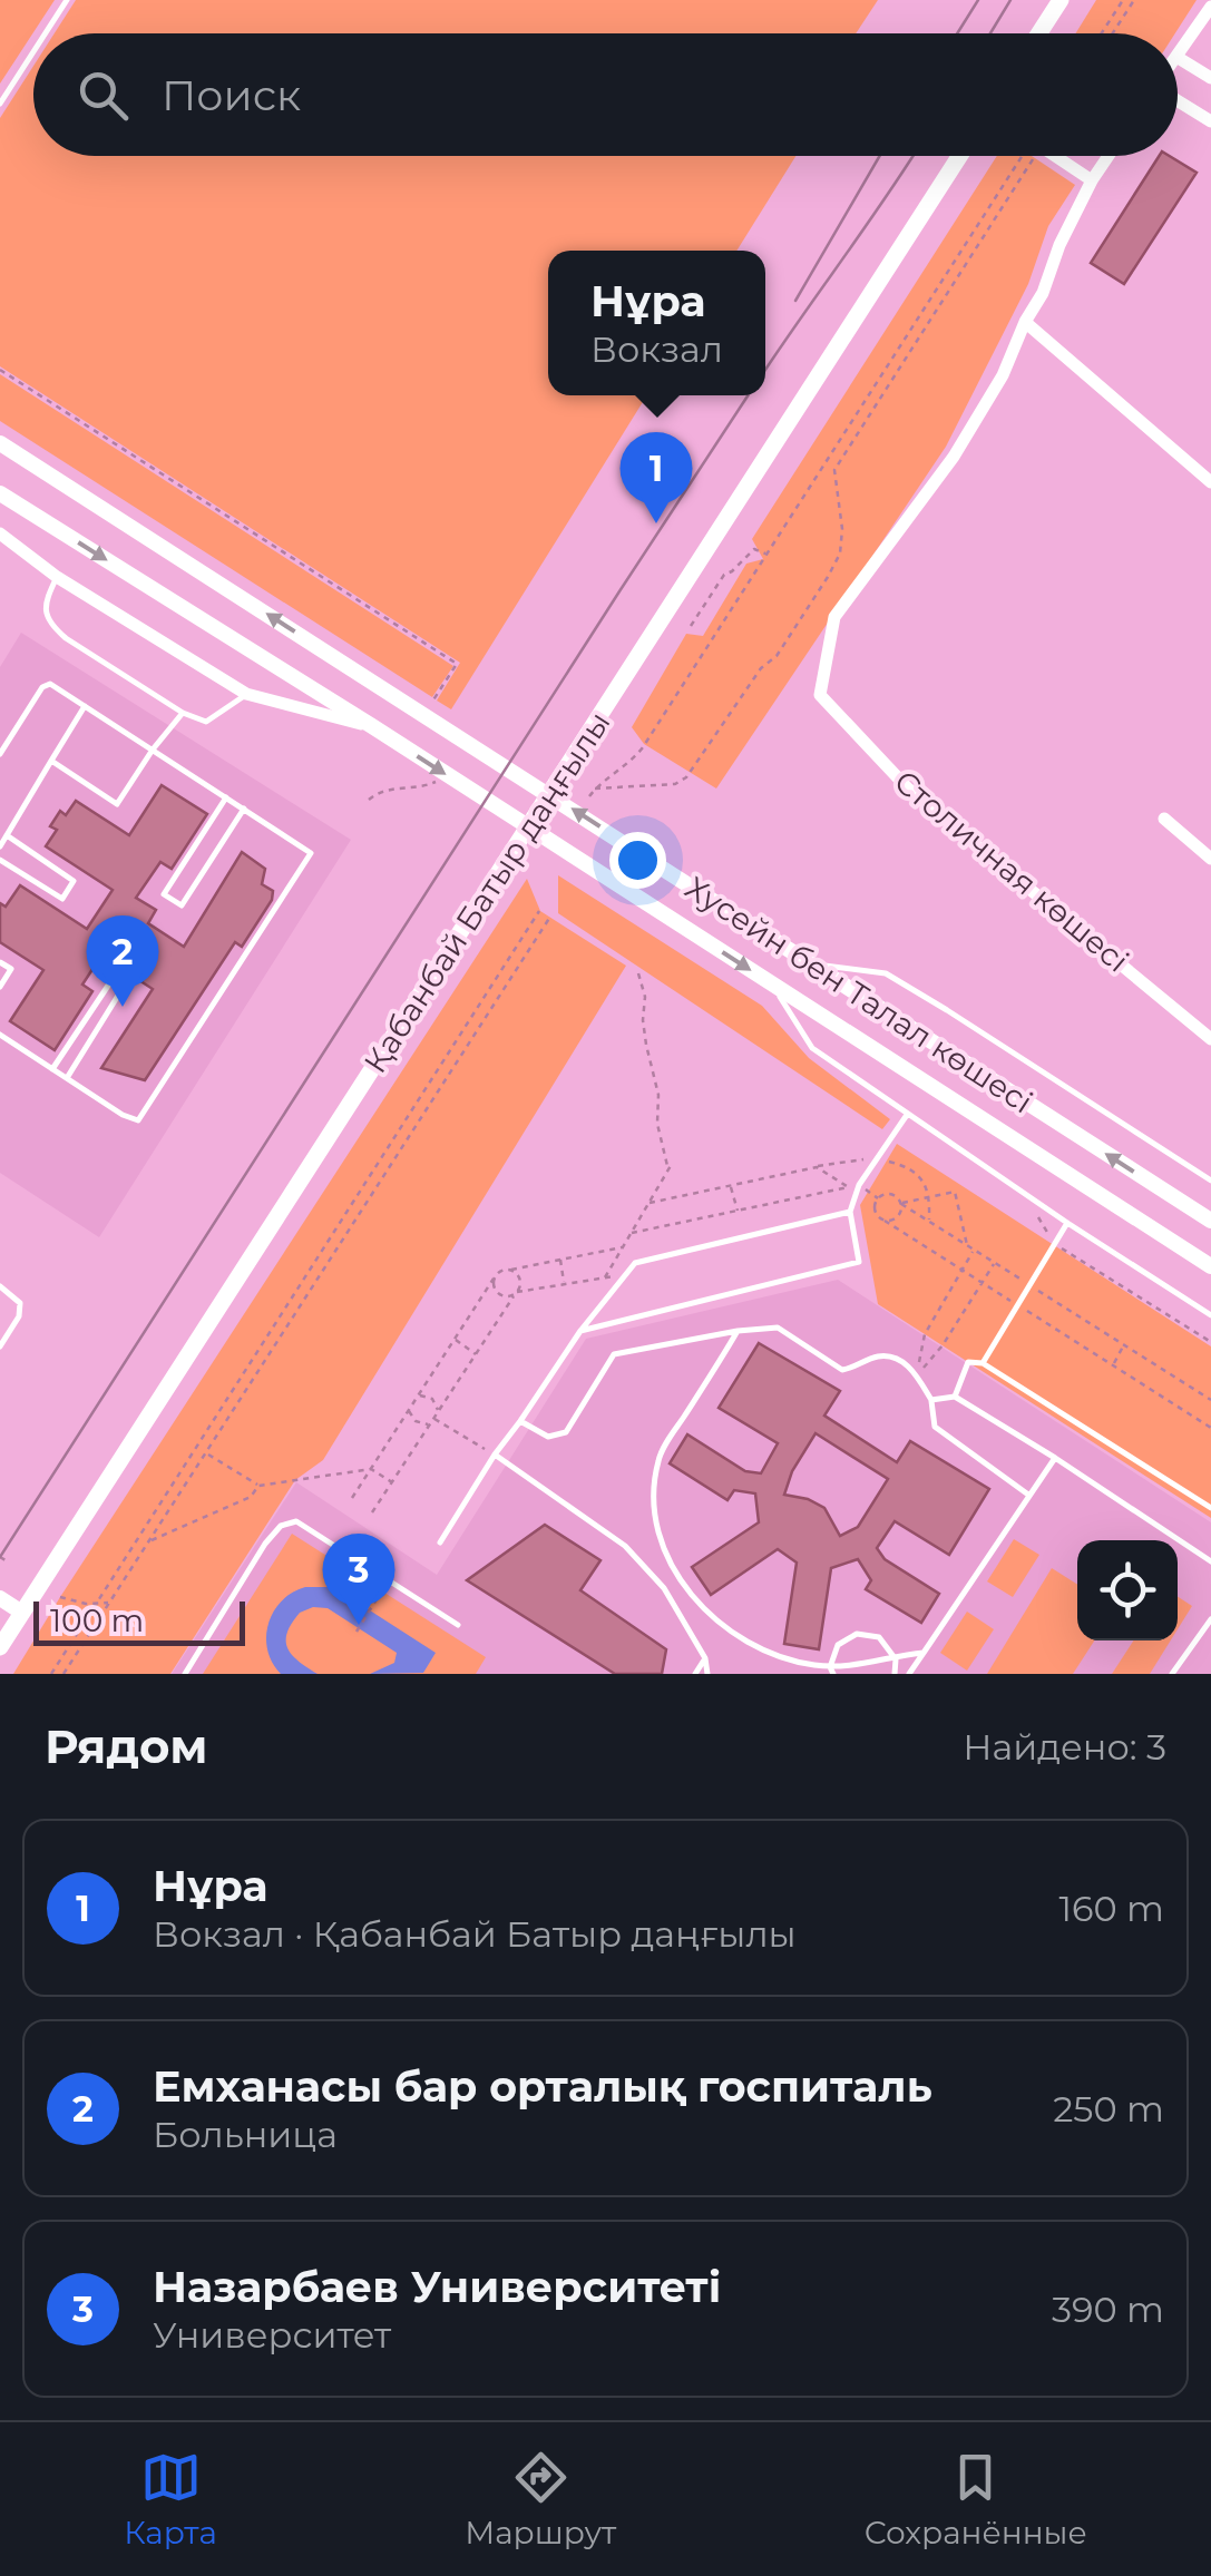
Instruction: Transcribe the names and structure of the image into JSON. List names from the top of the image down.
{
  "streets": {
    "main road": ["Қабанбай Батыр даңғылы"],
    "street": ["Столичная көшесі", "Хусейн бен Талал көшесі"]
  },
  "crossings": [
    ["Қабанбай Батыр даңғылы", "Хусейн бен Талал көшесі"]
  ],
  "scale_bar": "100 m",
  "page": {
    "search": "Поиск",
    "popup": ["Нұра", "Вокзал"],
    "pins": ["1", "2", "3"],
    "scale": "100 m",
    "heading": ["Рядом", "Найдено: 3"],
    "list": [
      {
        "mark": "1",
        "name": "Нұра",
        "note": "Вокзал · Қабанбай Батыр даңғылы",
        "value": "160 m"
      },
      {
        "mark": "2",
        "name": "Емханасы бар орталық госпиталь",
        "note": "Больница",
        "value": "250 m"
      },
      {
        "mark": "3",
        "name": "Назарбаев Университеті",
        "note": "Университет",
        "value": "390 m"
      }
    ],
    "nav": ["Карта", "Маршрут", "Сохранённые"]
  }
}
